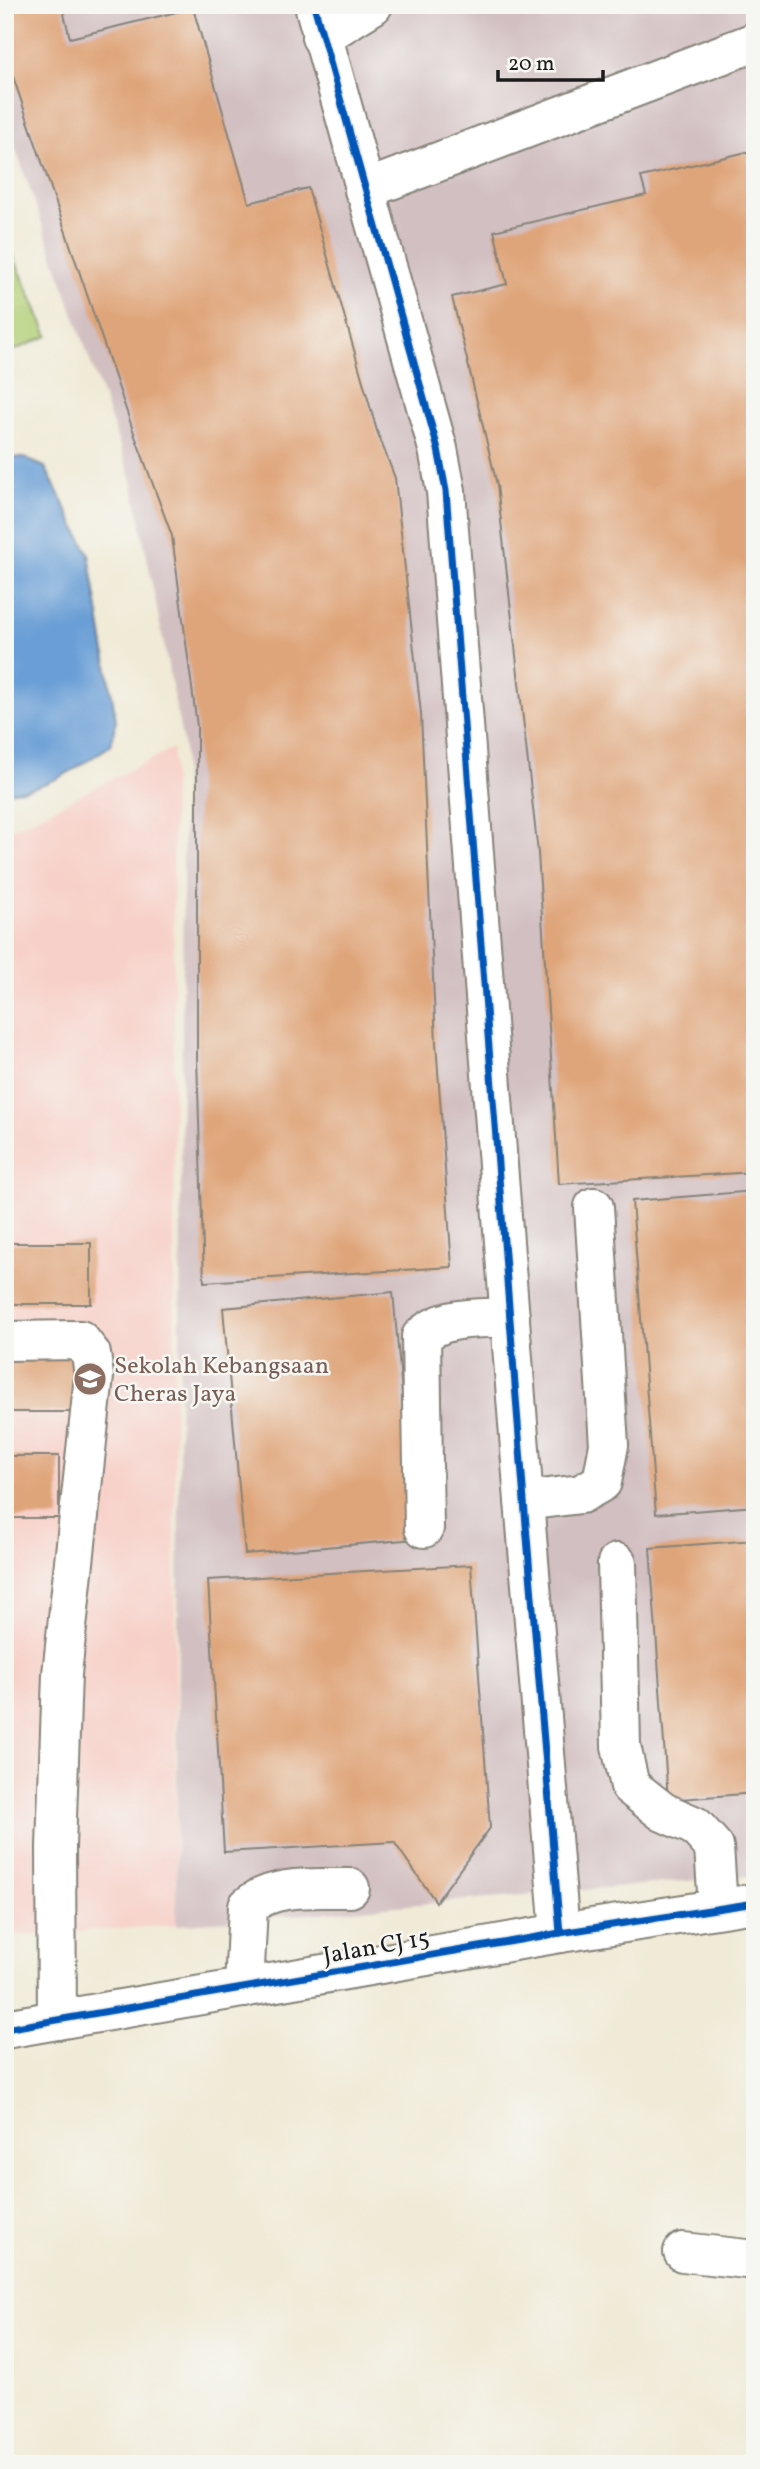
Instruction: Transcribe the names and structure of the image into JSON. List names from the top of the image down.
{
  "streets": {
    "street": ["Jalan CJ 15"]
  },
  "places": {
    "school or university": ["Sekolah Kebangsaan Cheras Jaya"]
  },
  "scale_bar": "20 m"
}
